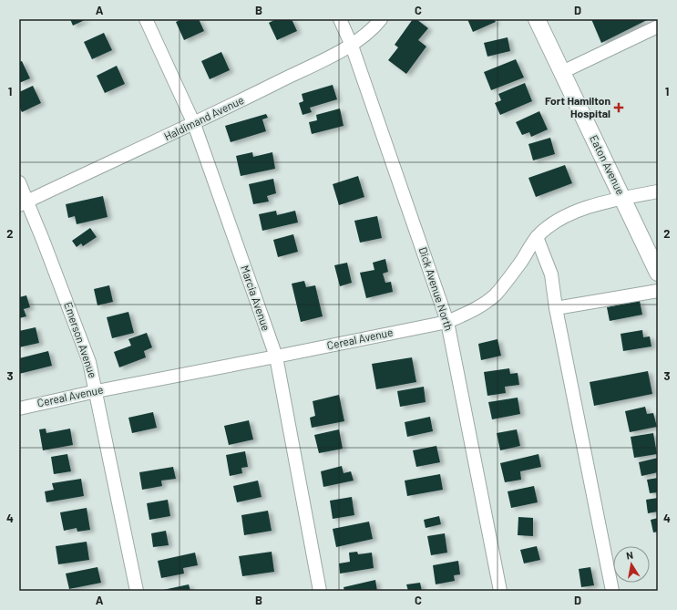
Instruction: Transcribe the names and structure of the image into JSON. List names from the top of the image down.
{
  "streets": {
    "main road": ["Eaton Avenue"],
    "street": [
      "Haldimand Avenue",
      "Dick Avenue North",
      "Marcia Avenue",
      "Cereal Avenue",
      "Emerson Avenue"
    ]
  },
  "crossings": [
    ["Haldimand Avenue", "Dick Avenue North"],
    ["Haldimand Avenue", "Marcia Avenue"],
    ["Haldimand Avenue", "Emerson Avenue"],
    ["Eaton Avenue", "Cereal Avenue"],
    ["Dick Avenue North", "Cereal Avenue"],
    ["Marcia Avenue", "Cereal Avenue"],
    ["Cereal Avenue", "Emerson Avenue"]
  ],
  "places": {
    "health": ["Fort Hamilton Hospital"]
  },
  "north": "top",
  "grid": {
    "columns": [
      "A",
      "B",
      "C",
      "D"
    ],
    "rows": [
      "1",
      "2",
      "3",
      "4"
    ]
  }
}
